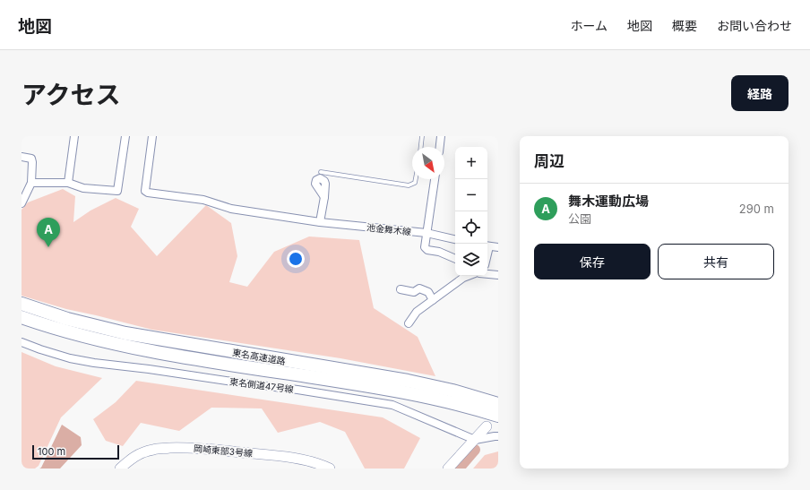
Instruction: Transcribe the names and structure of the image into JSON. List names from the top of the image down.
{
  "streets": {
    "highway": ["東名高速道路"],
    "street": ["池金舞木線", "東名側道47号線", "岡崎東部3号線"]
  },
  "scale_bar": "100 m",
  "north": "bottom right",
  "page": {
    "header": "地図",
    "nav": [
      "ホーム",
      "地図",
      "概要",
      "お問い合わせ"
    ],
    "title": "アクセス",
    "buttons": [
      "経路",
      ["保存", "共有"]
    ],
    "heading": "周辺",
    "map_buttons": ["+", "−"],
    "list": [
      {
        "mark": "A",
        "name": "舞木運動広場",
        "note": "公園",
        "value": "290 m"
      }
    ],
    "pins": "A",
    "scale": "100 m"
  }
}
